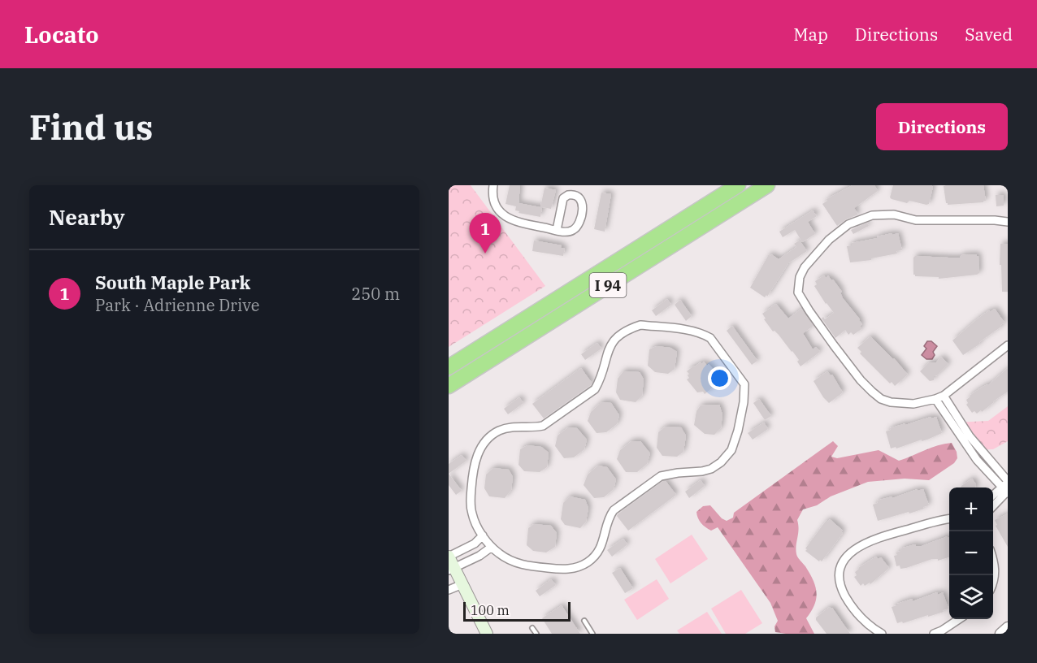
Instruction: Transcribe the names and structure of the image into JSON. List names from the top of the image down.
{
  "streets": {
    "highway": ["I 94"]
  },
  "scale_bar": "100 m",
  "page": {
    "header": "Locato",
    "nav": ["Map", "Directions", "Saved"],
    "buttons": "Directions",
    "title": "Find us",
    "heading": "Nearby",
    "pins": "1",
    "list": [
      {
        "mark": "1",
        "name": "South Maple Park",
        "note": "Park · Adrienne Drive",
        "value": "250 m"
      }
    ],
    "map_buttons": ["+", "−"],
    "scale": "100 m"
  }
}
